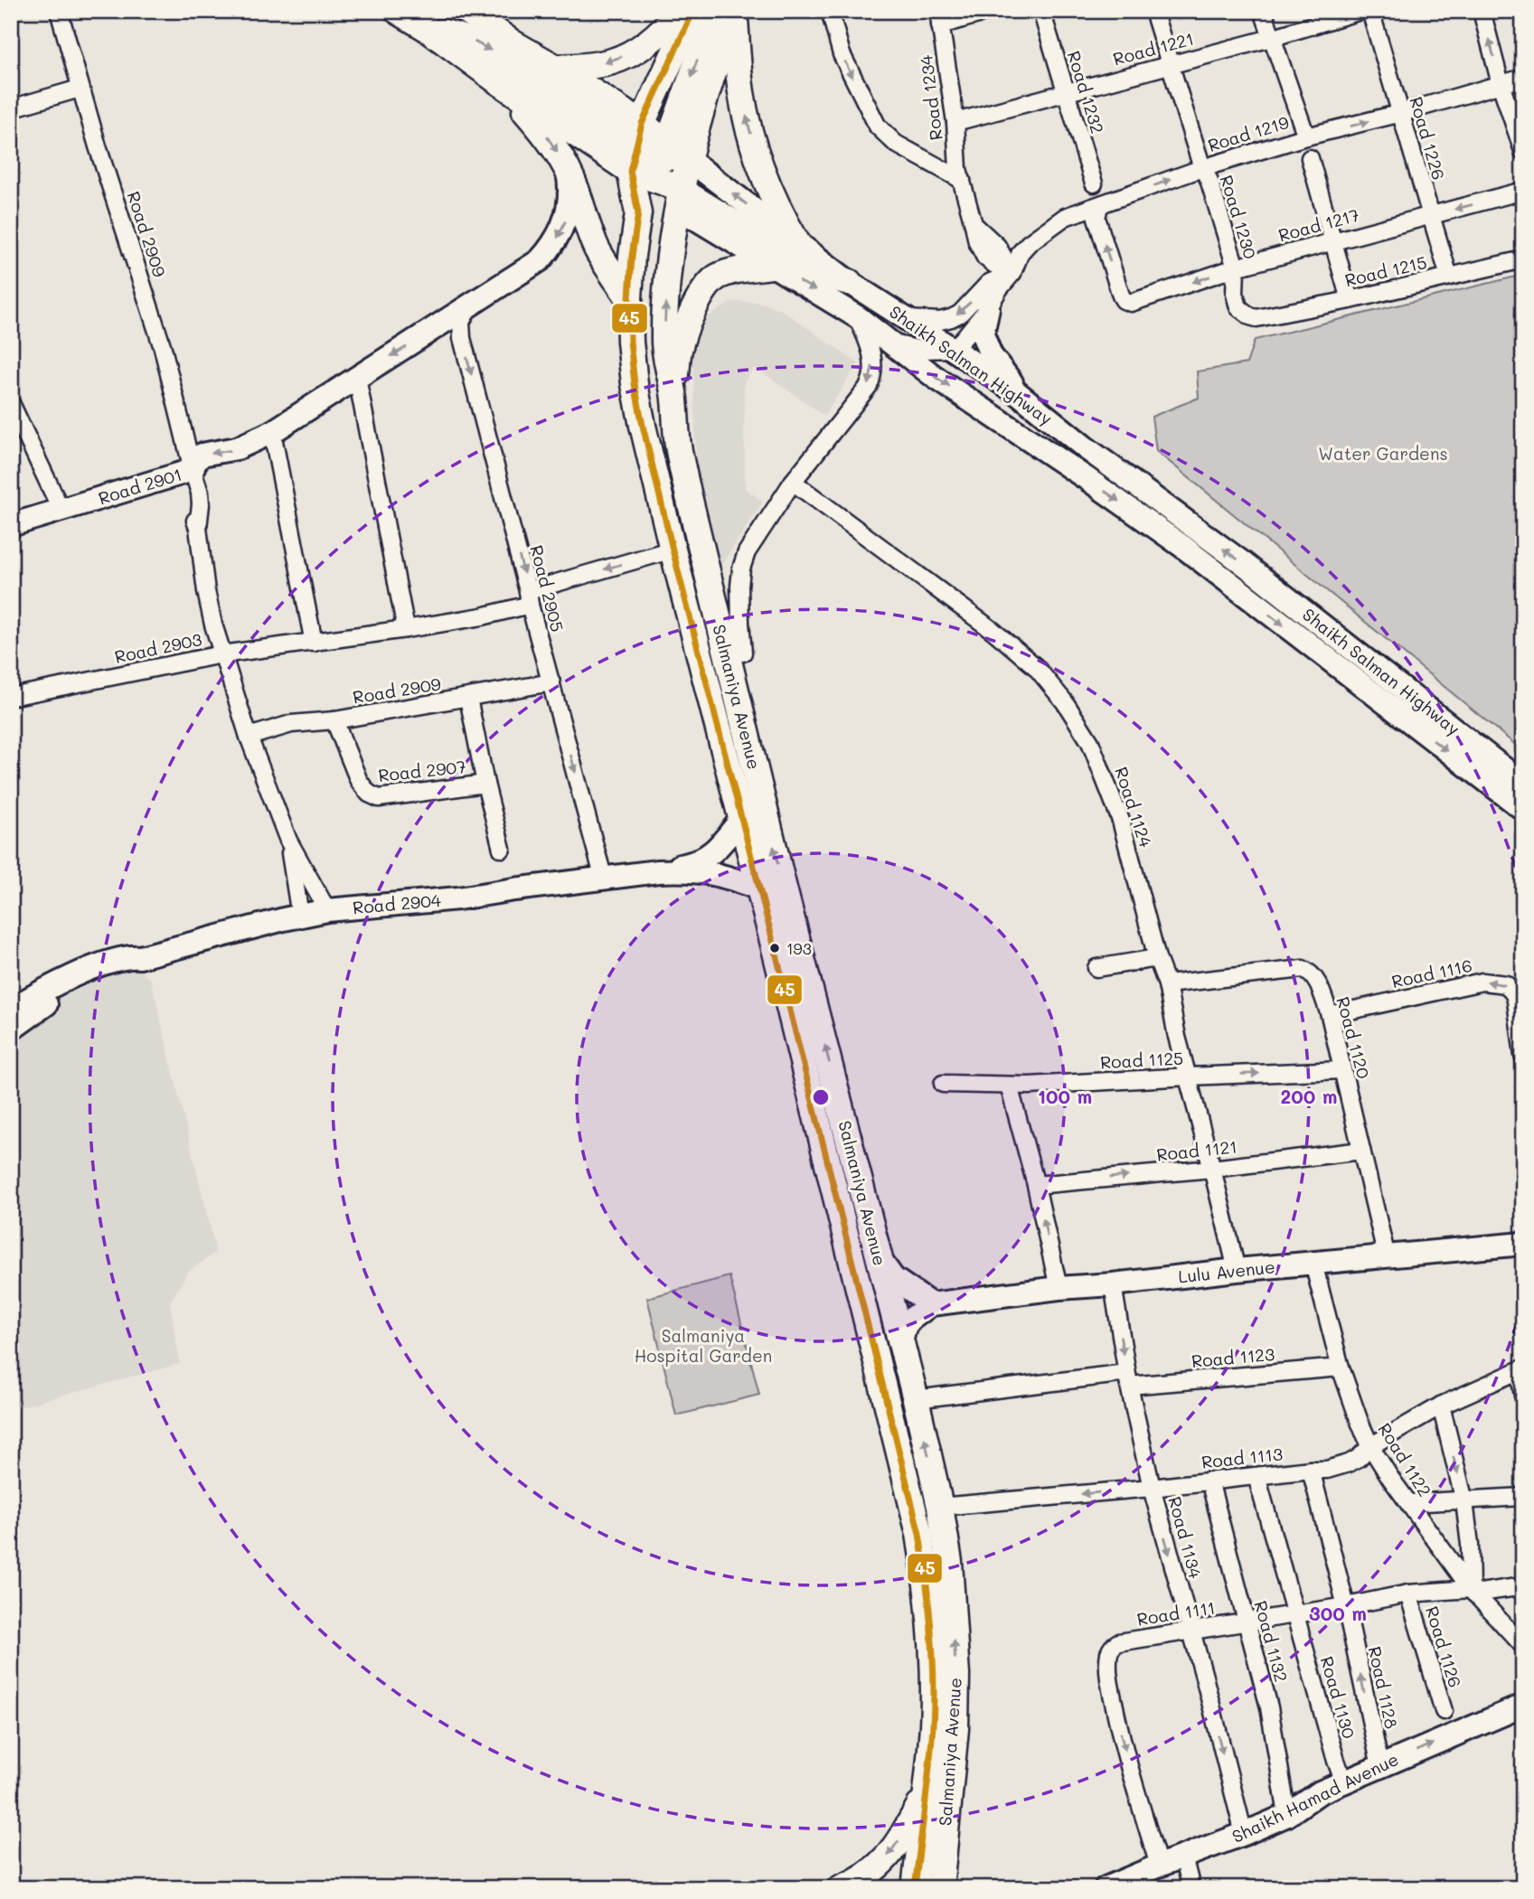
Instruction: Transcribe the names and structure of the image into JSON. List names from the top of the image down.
{
  "streets": {
    "main road": ["Shaikh Salman Highway", "Salmaniya Avenue"],
    "street": [
      "Road 1221",
      "Road 1232",
      "Road 1234",
      "Road 1219",
      "Road 1226",
      "Road 1230",
      "Road 1217",
      "Road 2909",
      "Road 1215",
      "Road 2901",
      "Road 2905",
      "Road 2903",
      "Road 2907",
      "Road 1124",
      "Road 2904",
      "Road 1116",
      "Road 1120",
      "Road 1125",
      "Road 1121",
      "Lulu Avenue",
      "Road 1123",
      "Road 1113",
      "Road 1122",
      "Road 1134",
      "Road 1111",
      "Road 1132",
      "Road 1126",
      "Road 1128",
      "Road 1130",
      "Shaikh Hamad Avenue"
    ]
  },
  "crossings": [
    ["Road 1221", "Road 1232"],
    ["Road 1221", "Road 1234"],
    ["Road 1221", "Road 1230"],
    ["Road 1234", "Road 1219"],
    ["Road 1219", "Road 1226"],
    ["Road 1219", "Road 1230"],
    ["Road 1219", "Road 1217"],
    ["Road 1219", "Shaikh Salman Highway"],
    ["Road 1226", "Road 1217"],
    ["Road 1226", "Road 1215"],
    ["Road 1230", "Road 1217"],
    ["Road 1230", "Road 1215"],
    ["Road 2909", "Road 2901"],
    ["Road 2909", "Road 2905"],
    ["Road 2909", "Road 2903"],
    ["Road 2909", "Road 2907"],
    ["Shaikh Salman Highway", "Salmaniya Avenue"],
    ["Road 2901", "Road 2905"],
    ["Road 2905", "Road 2903"],
    ["Road 2905", "Road 2904"],
    ["Road 2903", "Salmaniya Avenue"],
    ["Salmaniya Avenue", "Road 2904"],
    ["Salmaniya Avenue", "Road 1123"],
    ["Salmaniya Avenue", "Road 1113"],
    ["Road 1124", "Road 1120"],
    ["Road 1124", "Road 1125"],
    ["Road 1124", "Road 1121"],
    ["Road 1124", "Lulu Avenue"],
    ["Road 1116", "Road 1120"],
    ["Road 1120", "Road 1125"],
    ["Road 1120", "Road 1121"],
    ["Road 1120", "Lulu Avenue"],
    ["Lulu Avenue", "Road 1122"],
    ["Lulu Avenue", "Road 1134"],
    ["Road 1123", "Road 1122"],
    ["Road 1123", "Road 1134"],
    ["Road 1113", "Road 1122"],
    ["Road 1113", "Road 1134"],
    ["Road 1113", "Road 1132"],
    ["Road 1113", "Road 1128"],
    ["Road 1113", "Road 1130"],
    ["Road 1122", "Road 1111"],
    ["Road 1134", "Road 1111"],
    ["Road 1134", "Shaikh Hamad Avenue"],
    ["Road 1111", "Road 1132"],
    ["Road 1111", "Road 1126"],
    ["Road 1111", "Road 1128"],
    ["Road 1111", "Road 1130"],
    ["Road 1111", "Shaikh Hamad Avenue"],
    ["Road 1132", "Shaikh Hamad Avenue"],
    ["Road 1128", "Shaikh Hamad Avenue"],
    ["Road 1130", "Shaikh Hamad Avenue"]
  ],
  "one_way": [
    "Road 1234",
    "Road 2901",
    "Road 1125",
    "Road 1121",
    "Road 1134",
    "Road 1128"
  ],
  "parks": ["Water Gardens", "Salmaniya Hospital Garden"],
  "places": ["193"],
  "lines": ["transit line 45"],
  "rings": ["100 m", "200 m", "300 m"]
}
